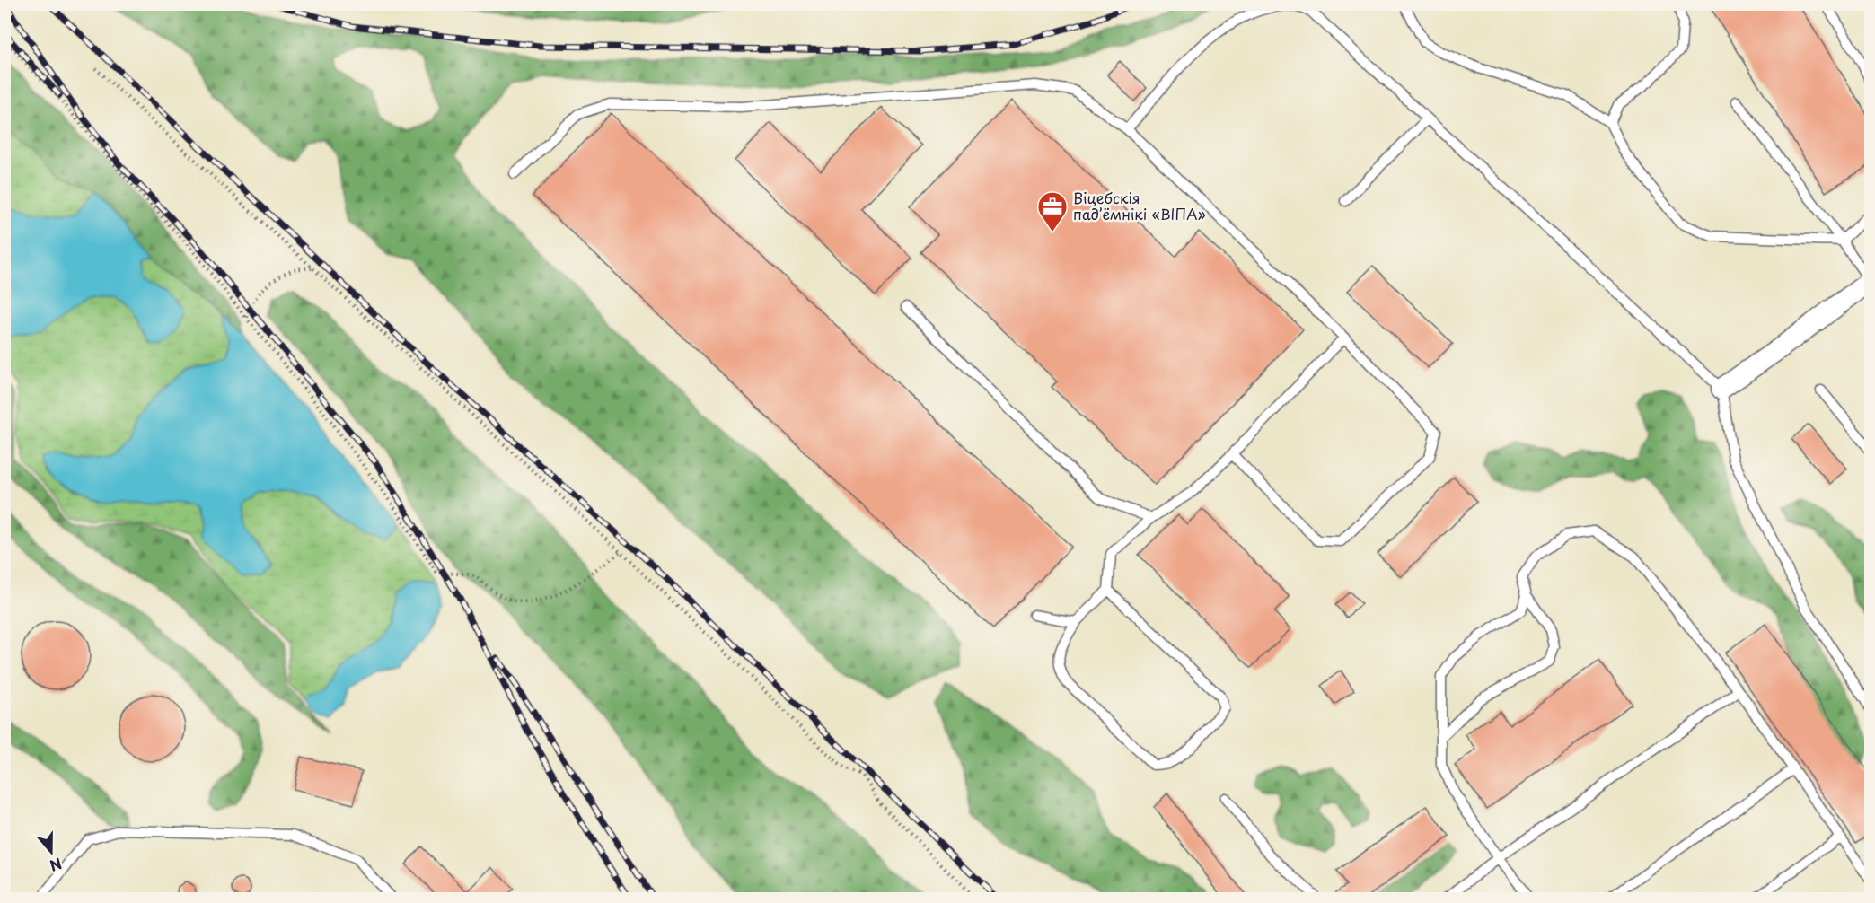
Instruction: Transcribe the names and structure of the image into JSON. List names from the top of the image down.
{
  "places": {
    "office": ["Віцебскія падʼёмнікі «ВІПА»"]
  },
  "north": "bottom"
}
